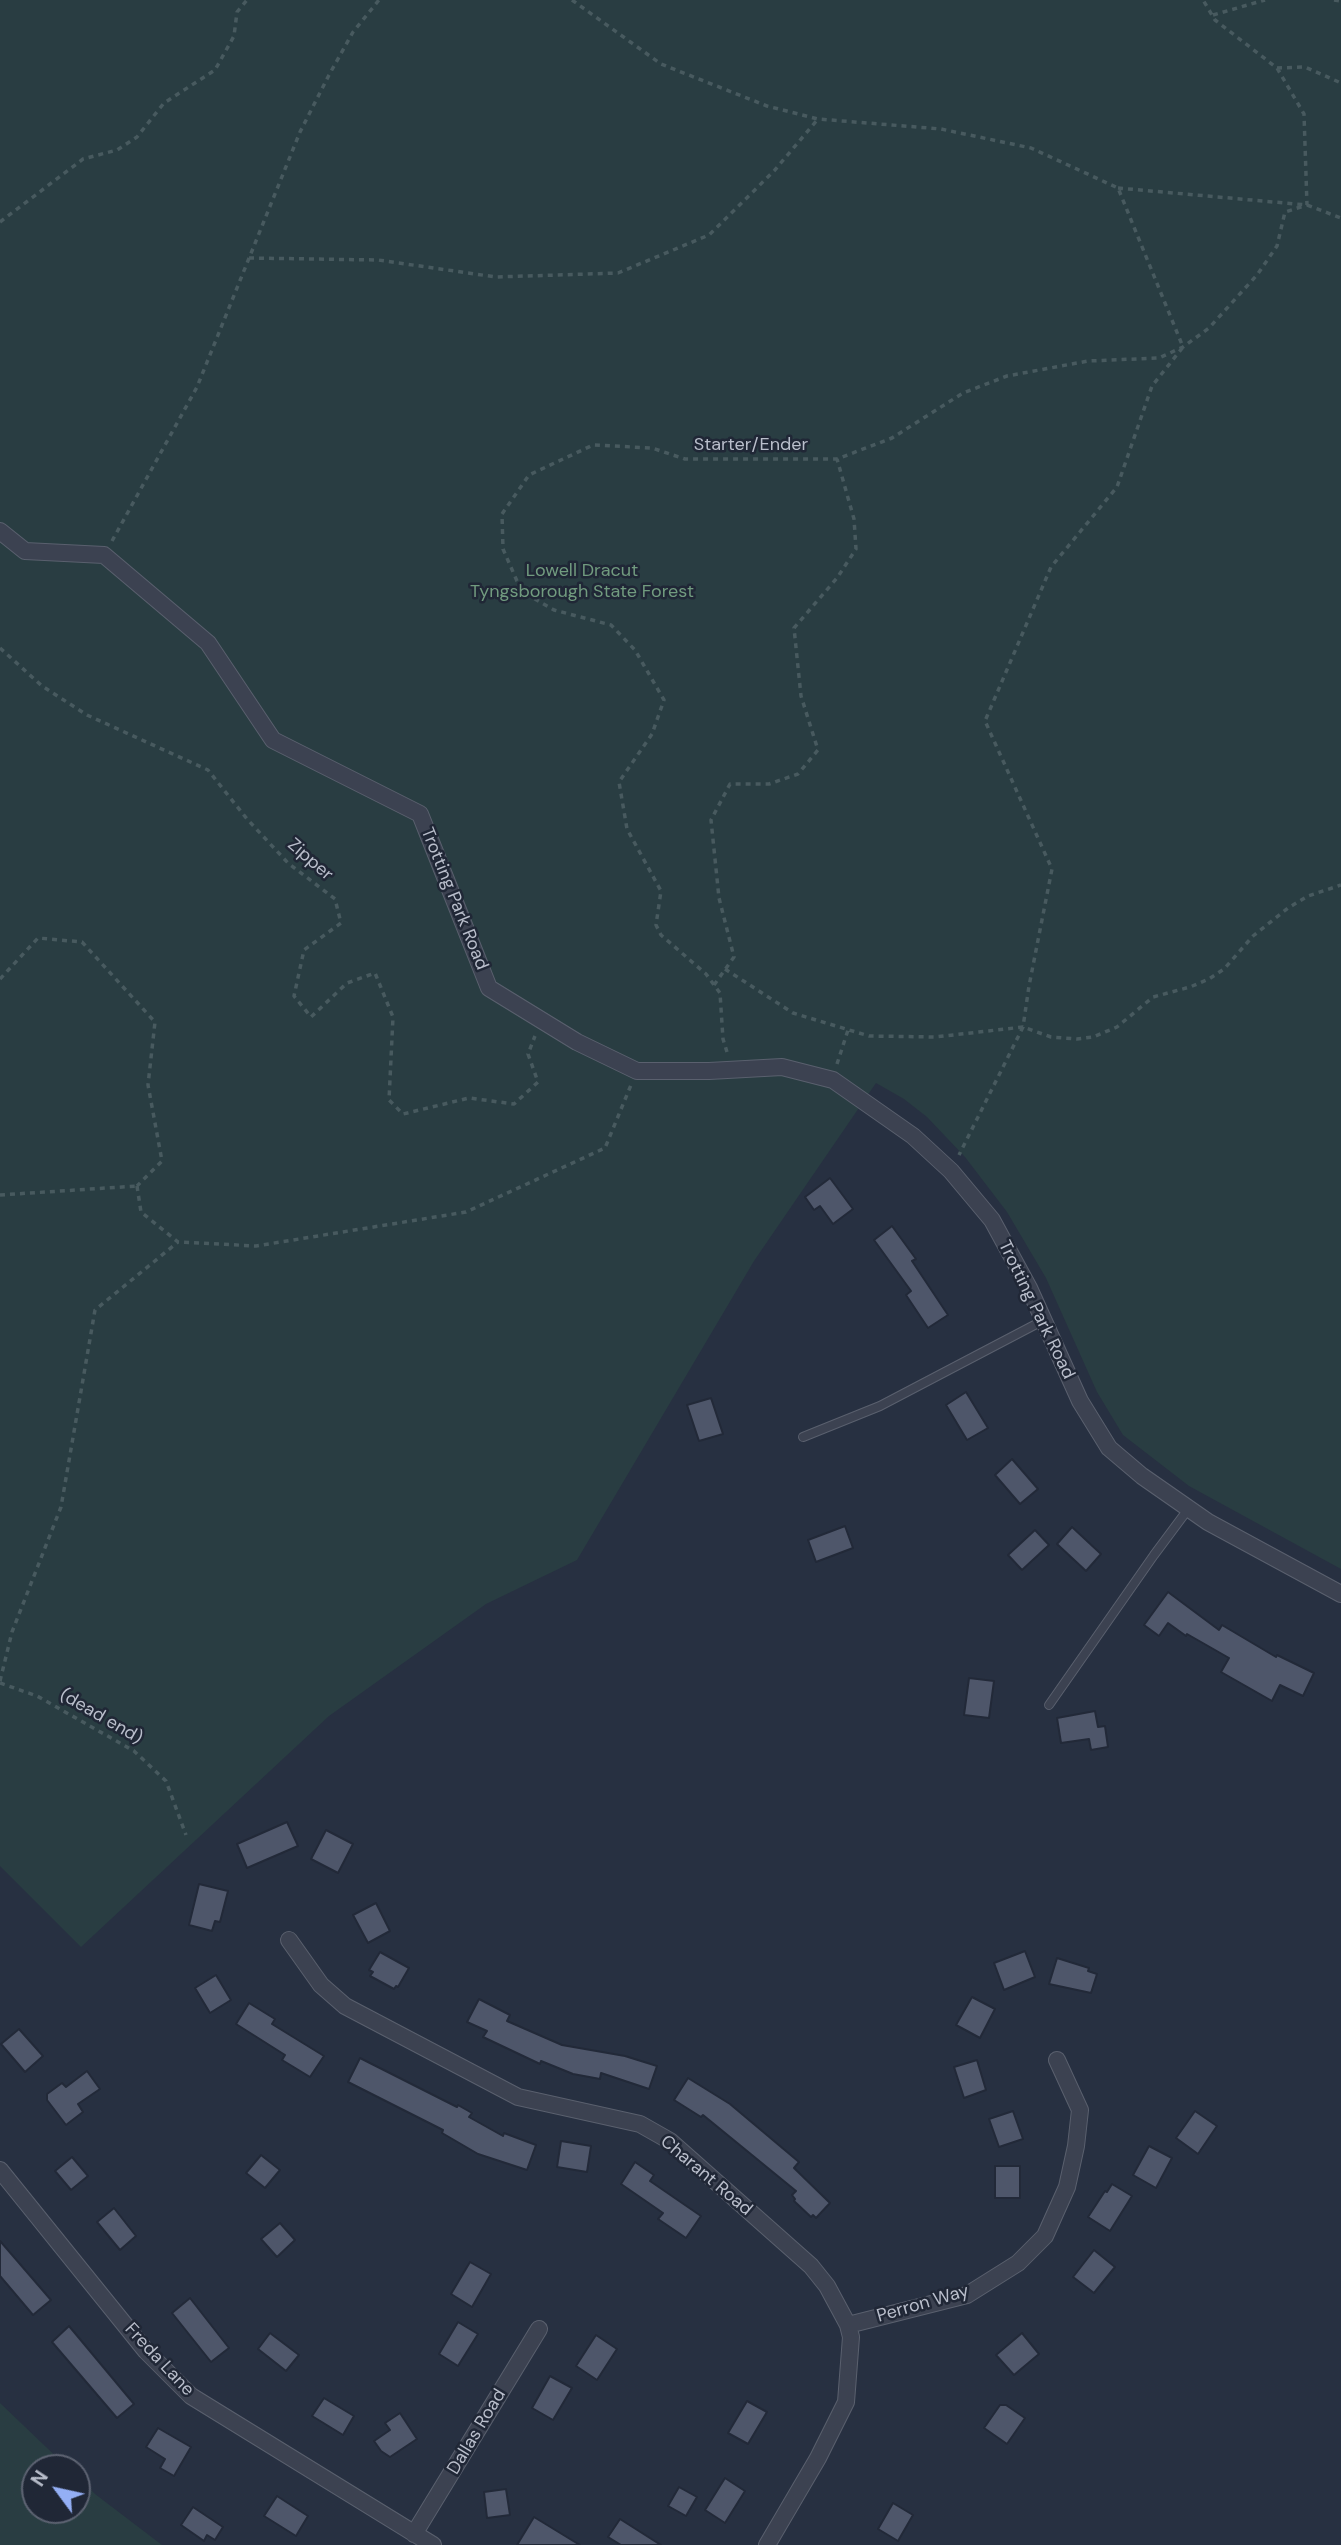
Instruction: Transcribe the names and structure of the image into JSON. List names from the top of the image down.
{
  "streets": {
    "street": [
      "Trotting Park Road",
      "Charant Road",
      "Perron Way",
      "Freda Lane",
      "Dallas Road"
    ],
    "path": ["Starter/Ender", "Zipper", "(dead end)"]
  },
  "crossings": [
    ["Zipper", "Trotting Park Road"],
    ["Charant Road", "Perron Way"],
    ["Freda Lane", "Dallas Road"]
  ],
  "parks": ["Lowell Dracut Tyngsborough State Forest"],
  "north": "top left"
}
